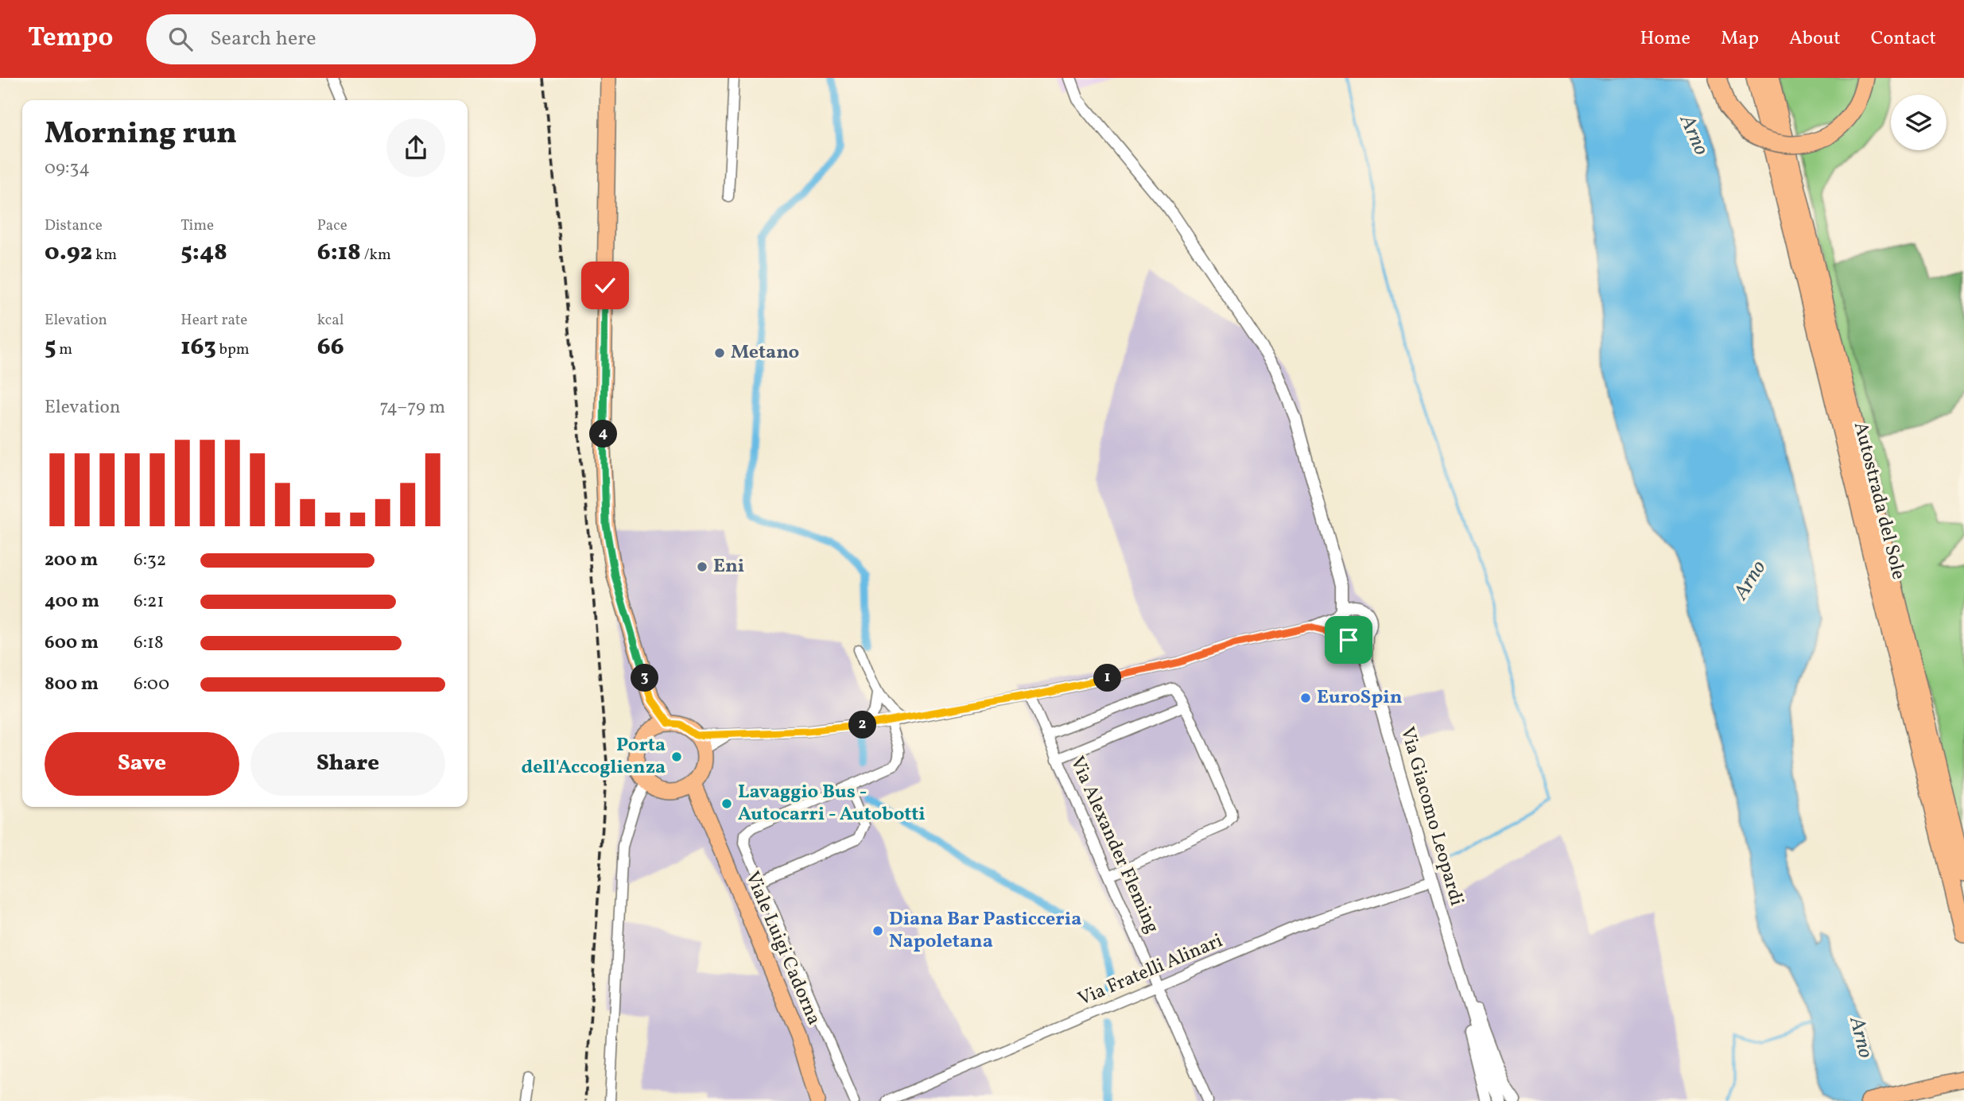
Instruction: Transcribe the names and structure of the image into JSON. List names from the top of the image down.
{
  "streets": {
    "highway": ["Autostrada del Sole"],
    "main road": ["Viale Luigi Cadorna"],
    "street": ["Via Giacomo Leopardi", "Via Alexander Fleming", "Via Fratelli Alinari"]
  },
  "crossings": [
    ["Via Giacomo Leopardi", "Via Fratelli Alinari"],
    ["Via Alexander Fleming", "Via Fratelli Alinari"]
  ],
  "water": ["Arno"],
  "places": [
    "Metano",
    "Eni",
    "EuroSpin",
    "Porta dell'Accoglienza",
    "Lavaggio Bus - Autocarri - Autobotti",
    "Diana Bar Pasticceria Napoletana"
  ],
  "page": {
    "header": "Tempo",
    "search": "Search here",
    "nav": [
      "Home",
      "Map",
      "About",
      "Contact"
    ],
    "heading": ["Morning run", "09:34"],
    "stats": [
      ["Distance", "0.92 km"],
      ["Time", "5:48"],
      ["Pace", "6:18 /km"],
      ["Elevation", "5 m"],
      ["Heart rate", "163 bpm"],
      ["kcal", "66"]
    ],
    "chart": ["Elevation", "74–79 m"],
    "pins": [
      "4",
      "1",
      "3",
      "2"
    ],
    "list": [
      {
        "name": "200 m",
        "note": "6:32"
      },
      {
        "name": "400 m",
        "note": "6:21"
      },
      {
        "name": "600 m",
        "note": "6:18"
      },
      {
        "name": "800 m",
        "note": "6:00"
      }
    ],
    "buttons": ["Save", "Share"]
  }
}
